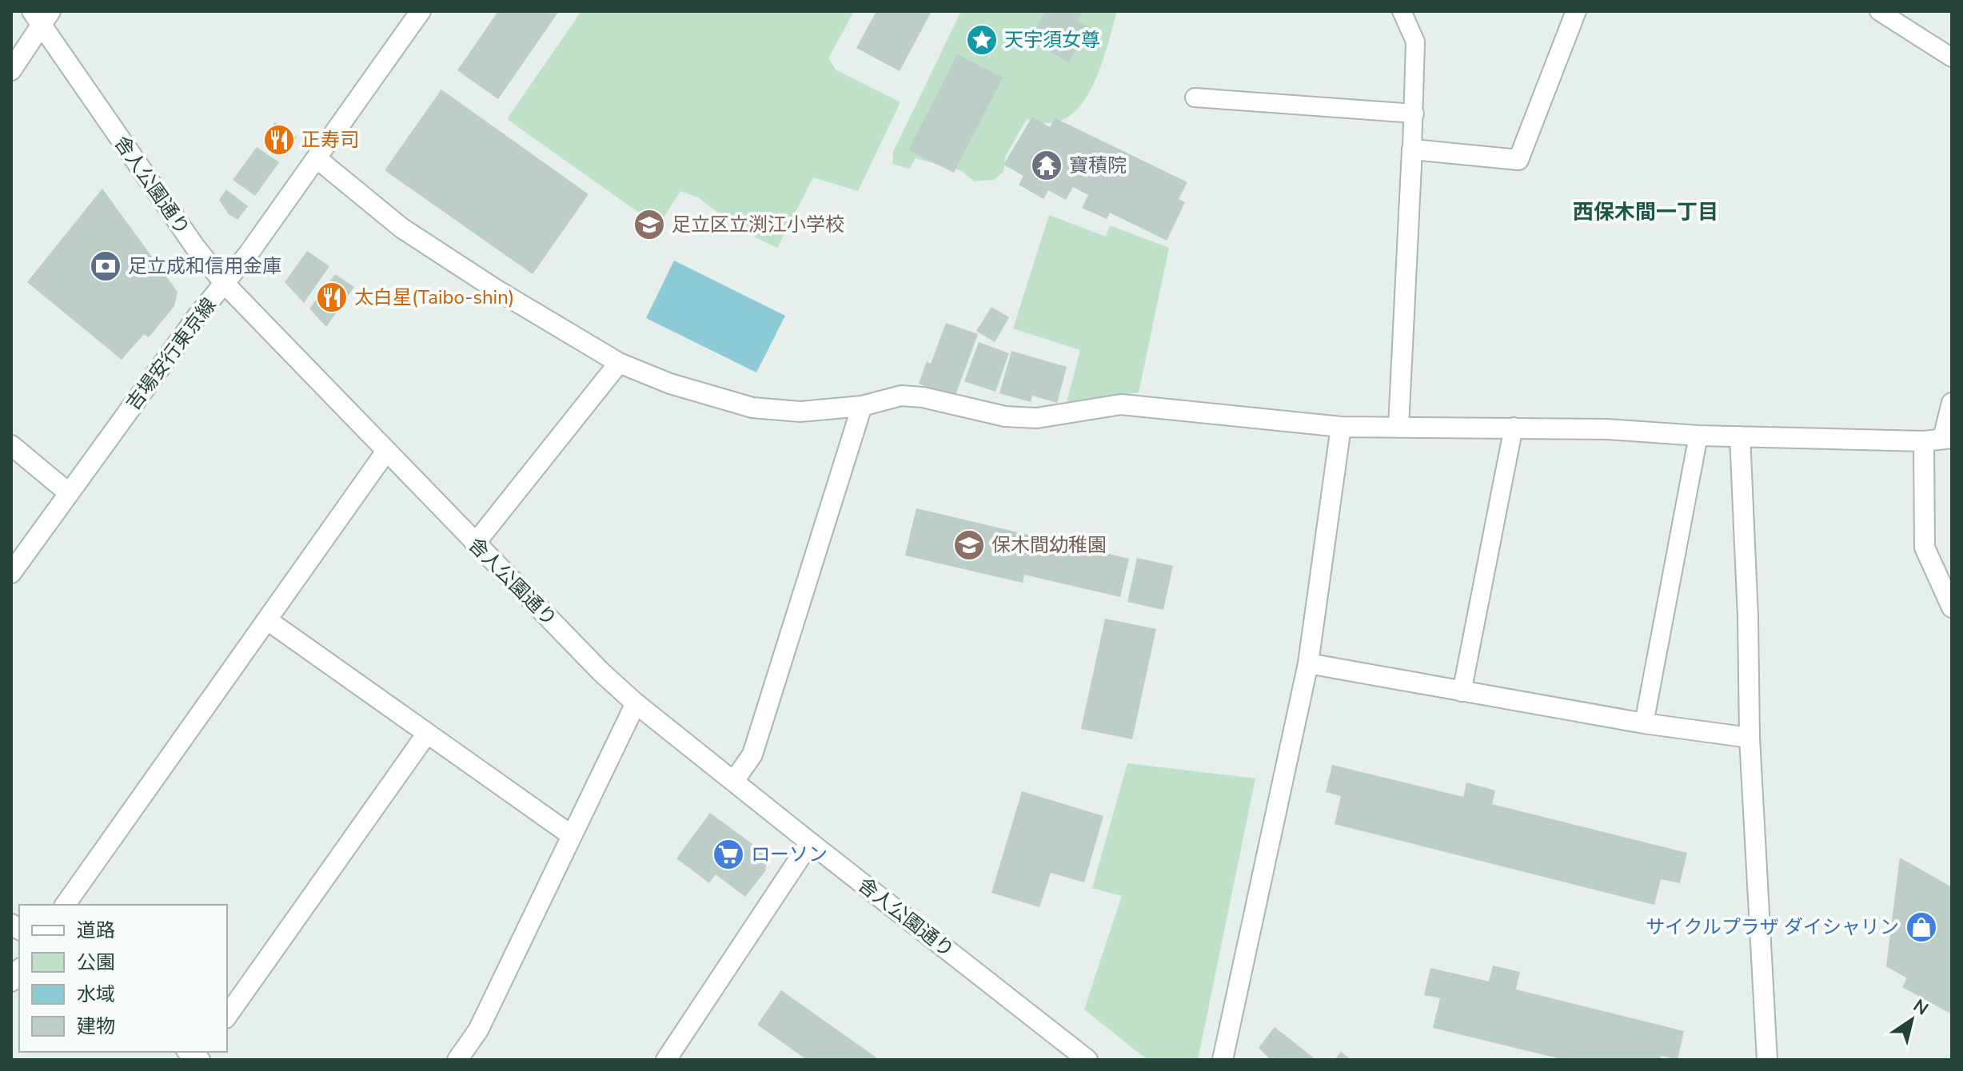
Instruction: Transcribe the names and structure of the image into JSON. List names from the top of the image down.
{
  "streets": {
    "street": ["舎人公園通り", "吉場安行東京線"]
  },
  "crossings": [
    ["舎人公園通り", "吉場安行東京線"]
  ],
  "districts": ["西保木間一丁目"],
  "places": {
    "place": ["天宇須女尊"],
    "restaurant": ["正寿司", "太白星(Taibo-shin)"],
    "temple": ["寶積院"],
    "school or university": ["足立区立渕江小学校", "保木間幼稚園"],
    "bank": ["足立成和信用金庫"],
    "supermarket": ["ローソン"],
    "shop": ["サイクルプラザ ダイシャリン"]
  },
  "legend": [
    "道路",
    "公園",
    "水域",
    "建物"
  ],
  "north": "top right"
}
